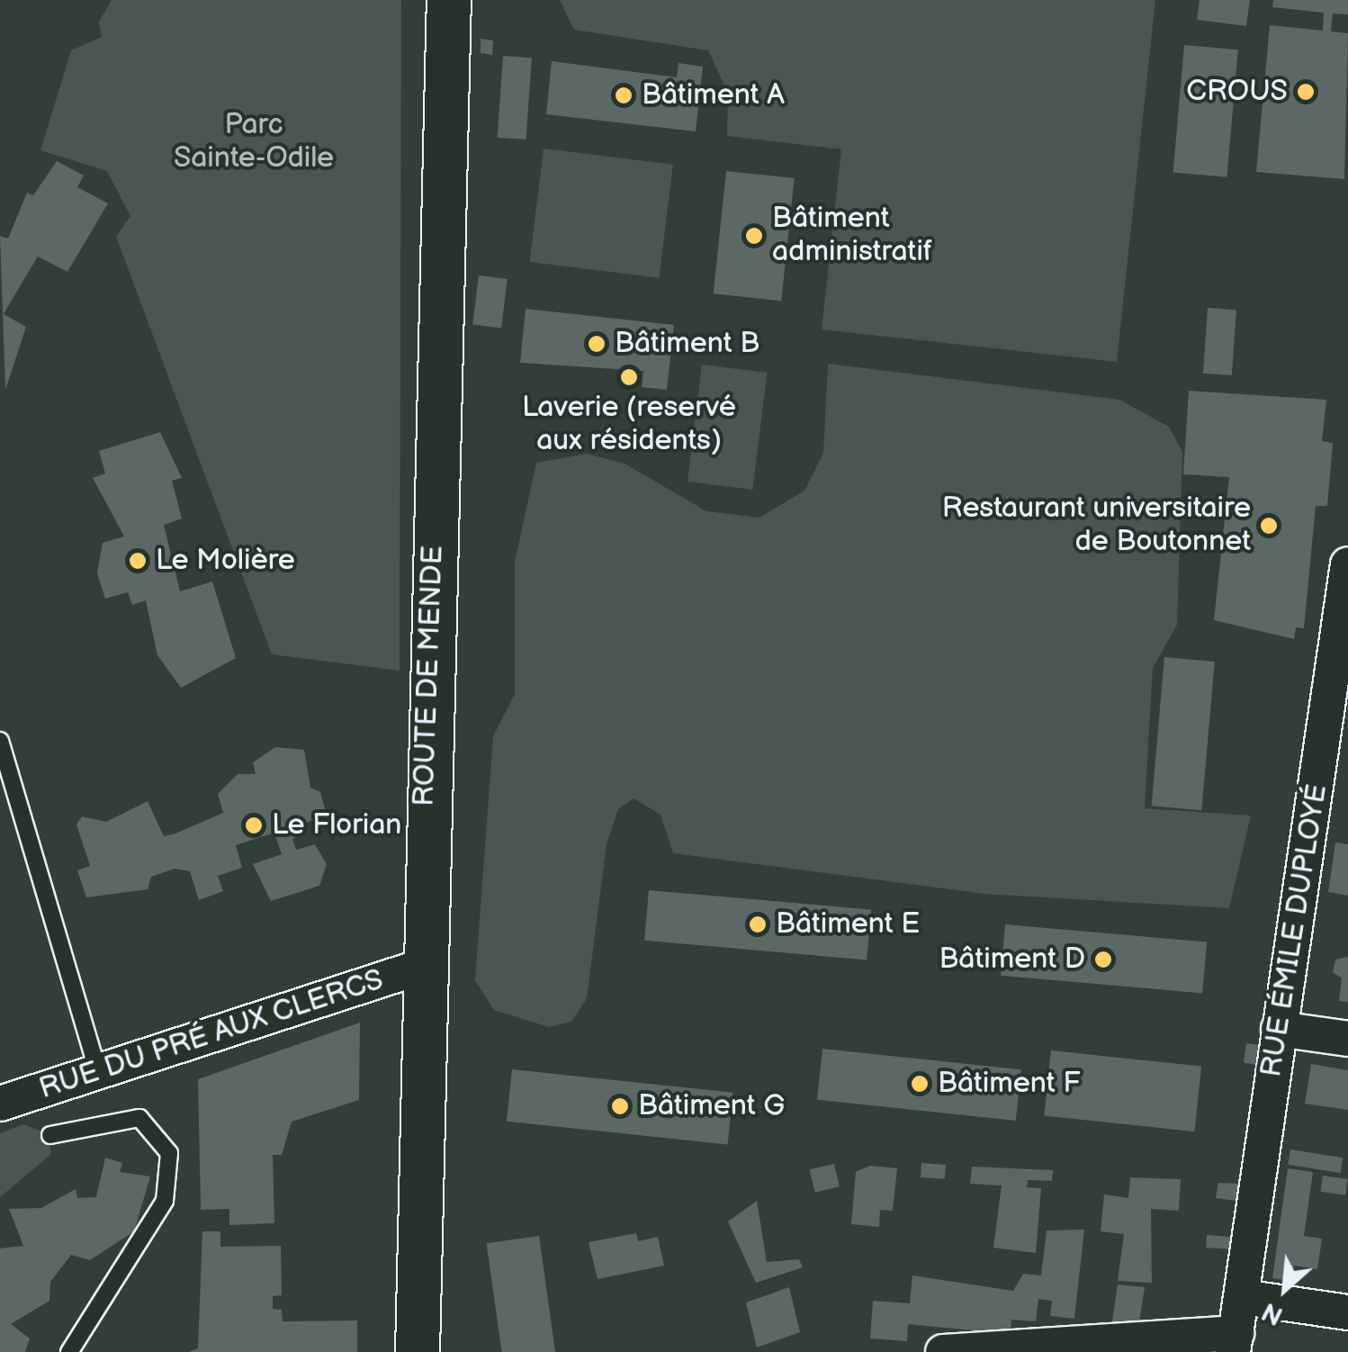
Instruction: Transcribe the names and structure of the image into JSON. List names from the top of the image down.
{
  "streets": {
    "street": ["ROUTE DE MENDE", "RUE ÉMILE DUPLOYÉ", "RUE DU PRÉ AUX CLERCS"]
  },
  "crossings": [
    ["ROUTE DE MENDE", "RUE DU PRÉ AUX CLERCS"]
  ],
  "parks": ["Parc Sainte-Odile"],
  "places": [
    "CROUS",
    "Bâtiment A",
    "Bâtiment administratif",
    "Bâtiment B",
    "Laverie (reservé aux résidents)",
    "Restaurant universitaire de Boutonnet",
    "Le Molière",
    "Le Florian",
    "Bâtiment E",
    "Bâtiment D",
    "Bâtiment F",
    "Bâtiment G"
  ],
  "north": "bottom left"
}
